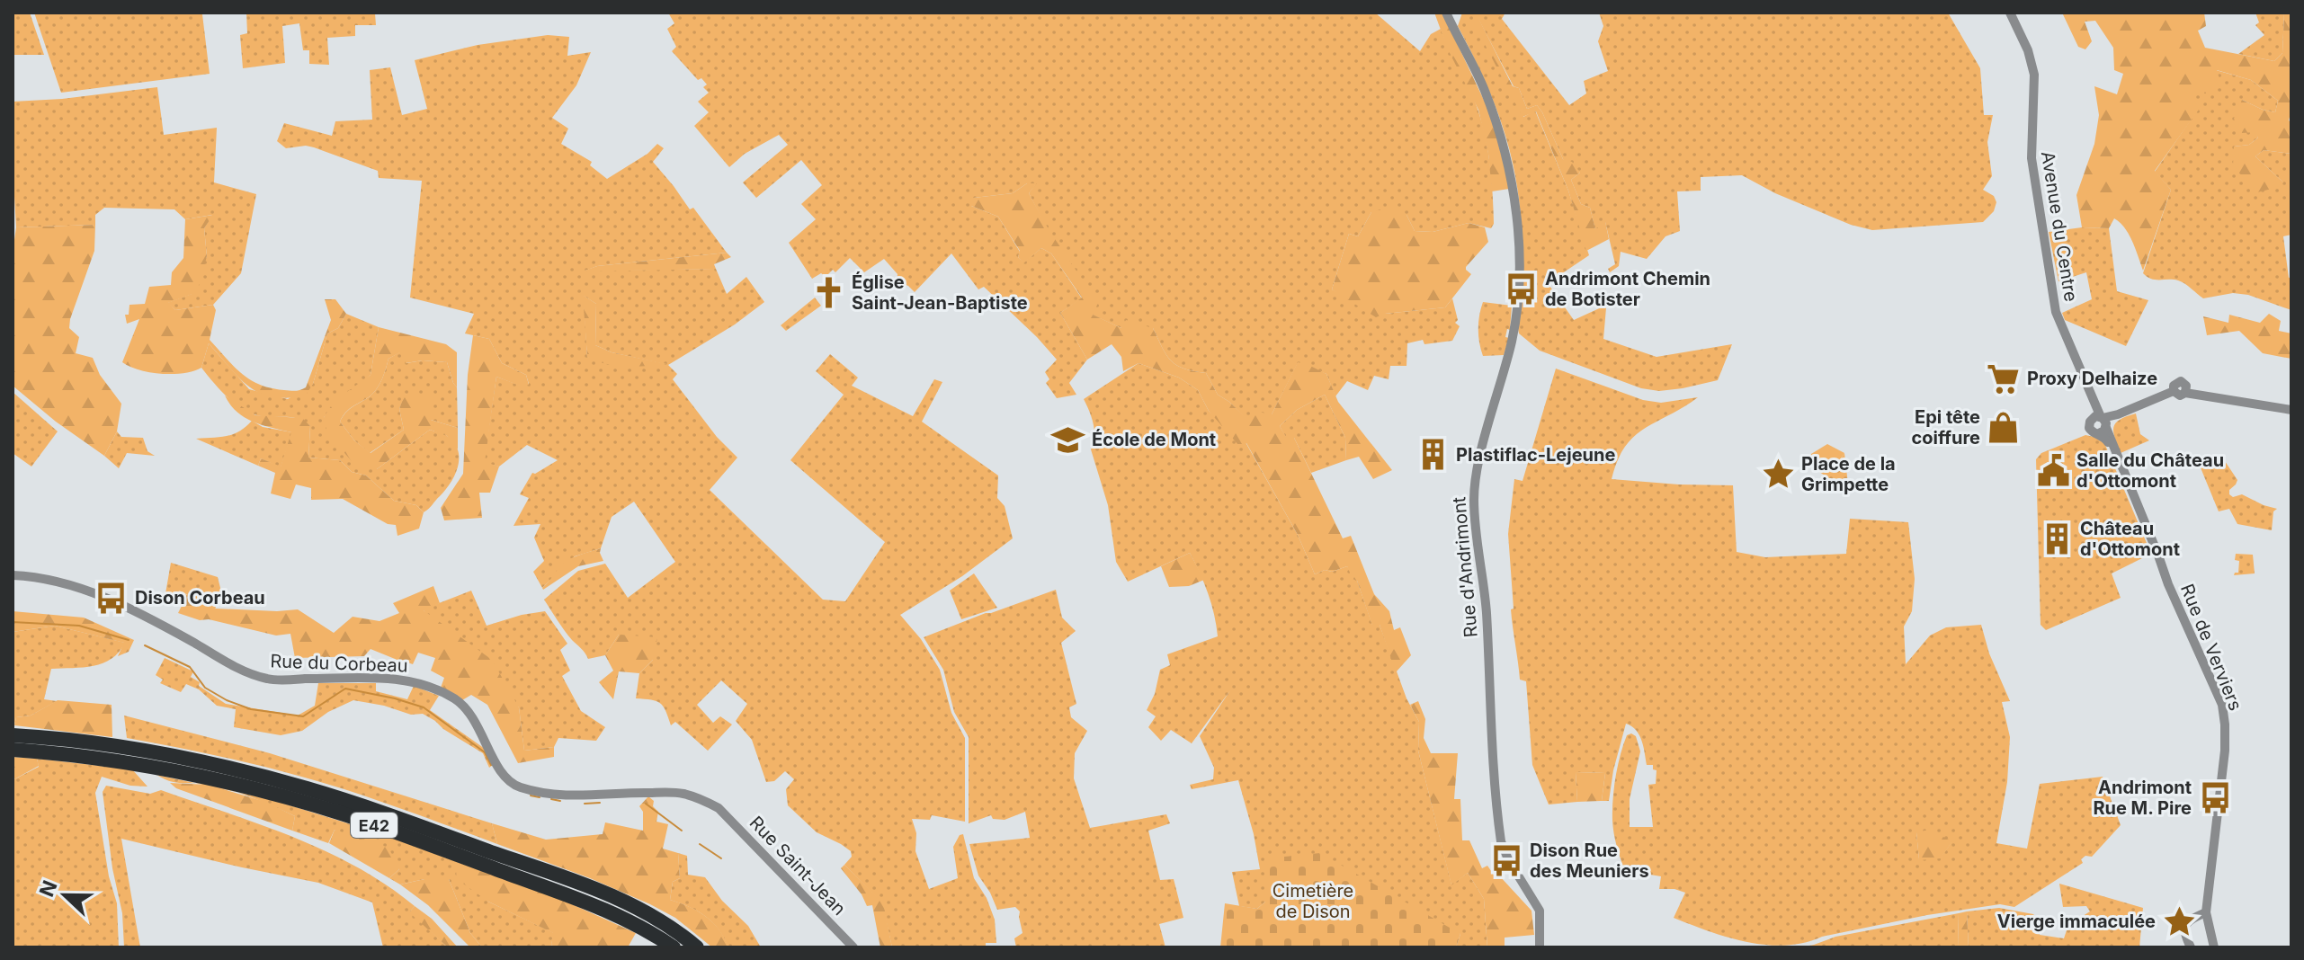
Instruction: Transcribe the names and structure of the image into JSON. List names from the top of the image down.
{
  "streets": {
    "highway": ["E42"],
    "street": [
      "Avenue du Centre",
      "Rue d'Andrimont",
      "Rue de Verviers",
      "Rue du Corbeau",
      "Rue Saint-Jean"
    ]
  },
  "crossings": [
    ["Avenue du Centre", "Rue de Verviers"],
    ["Rue du Corbeau", "Rue Saint-Jean"]
  ],
  "parks": ["Cimetière de Dison"],
  "places": {
    "bus stop": [
      "Andrimont Chemin de Botister",
      "Dison Corbeau",
      "Andrimont Rue M. Pire",
      "Dison Rue des Meuniers"
    ],
    "church": ["Église Saint-Jean-Baptiste"],
    "supermarket": ["Proxy Delhaize"],
    "shop": ["Epi tête coiffure"],
    "school or university": ["École de Mont"],
    "building": ["Plastiflac-Lejeune", "Château d'Ottomont"],
    "public building": ["Salle du Château d'Ottomont"],
    "place": ["Place de la Grimpette", "Vierge immaculée"]
  },
  "north": "left"
}
